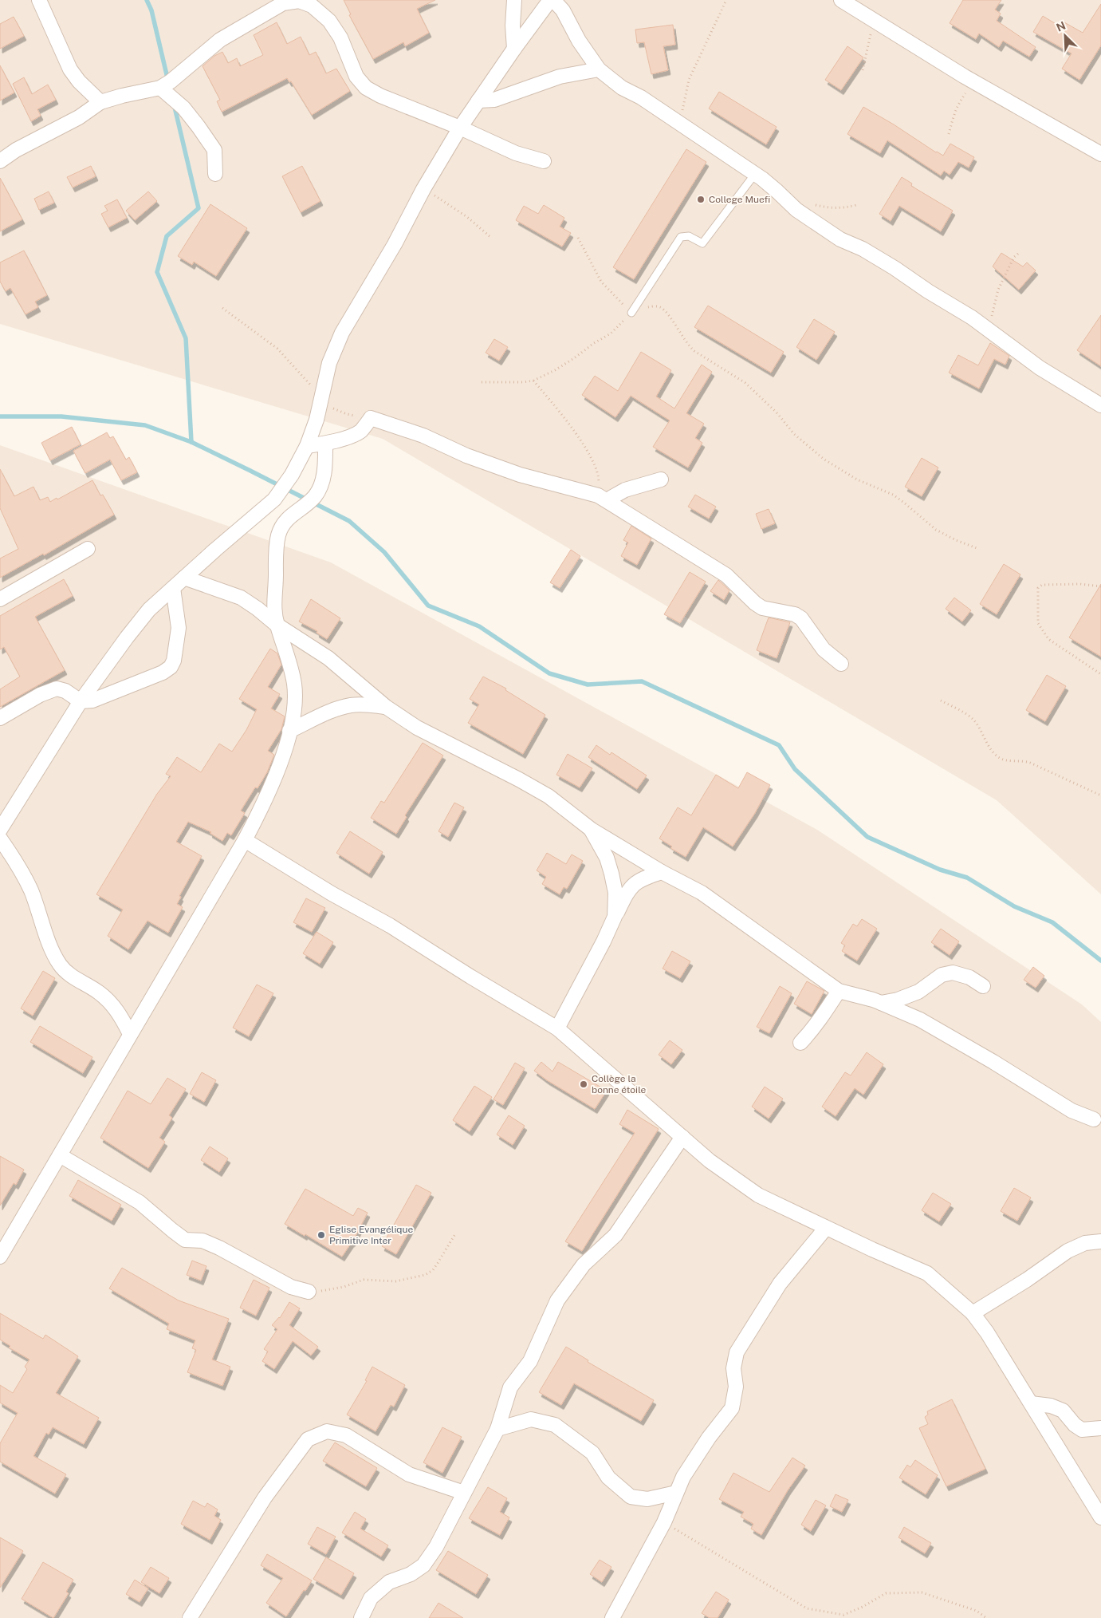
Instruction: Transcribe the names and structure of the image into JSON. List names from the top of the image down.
{
  "places": ["College Muefi", "Collège la bonne étoile", "Eglise Evangélique Primitive Inter"],
  "north": "top left"
}
